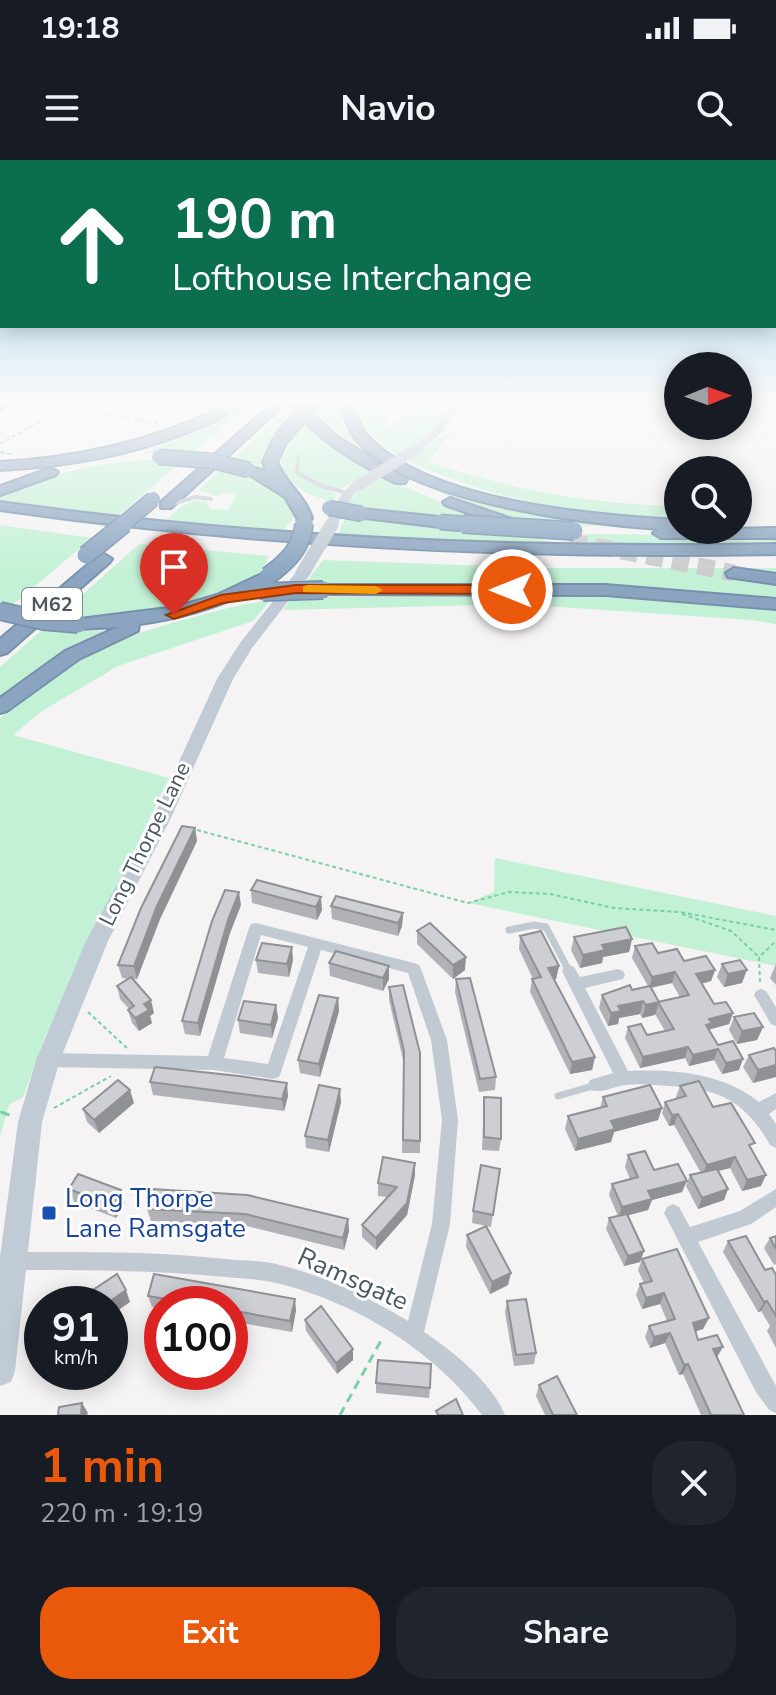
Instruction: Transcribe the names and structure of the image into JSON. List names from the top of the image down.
{
  "streets": {
    "highway": ["M62"],
    "main road": ["Long Thorpe Lane"],
    "street": ["Ramsgate"]
  },
  "crossings": [
    ["Long Thorpe Lane", "Ramsgate"]
  ],
  "places": {
    "transit": ["Long Thorpe Lane Ramsgate"]
  },
  "north": "right",
  "page": {
    "status": "19:18",
    "header": "Navio",
    "turn": ["190 m", "Lofthouse Interchange"],
    "speed": "91 km/h",
    "limit": "100",
    "heading": ["1 min", "220 m · 19:19"],
    "buttons": ["Exit", "Share"]
  }
}
